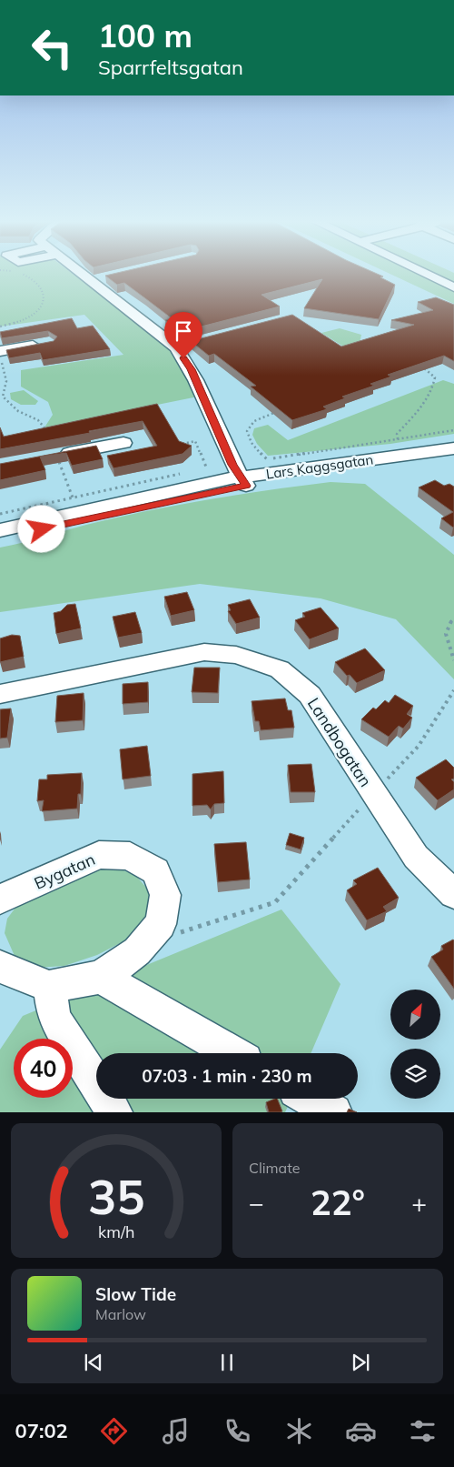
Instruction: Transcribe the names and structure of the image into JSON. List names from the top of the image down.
{
  "streets": {
    "street": ["Lars Kaggsgatan", "Landbogatan", "Bygatan"]
  },
  "north": "top right",
  "page": {
    "turn": ["100 m", "Sparrfeltsgatan"],
    "limit": "40",
    "trip": "07:03 · 1 min · 230 m",
    "tile": "Climate",
    "heat": ["−", "22°", "+"],
    "song": ["Slow Tide", "Marlow"],
    "tabs": "07:02",
    "gauge": ["35", "km/h"]
  }
}
